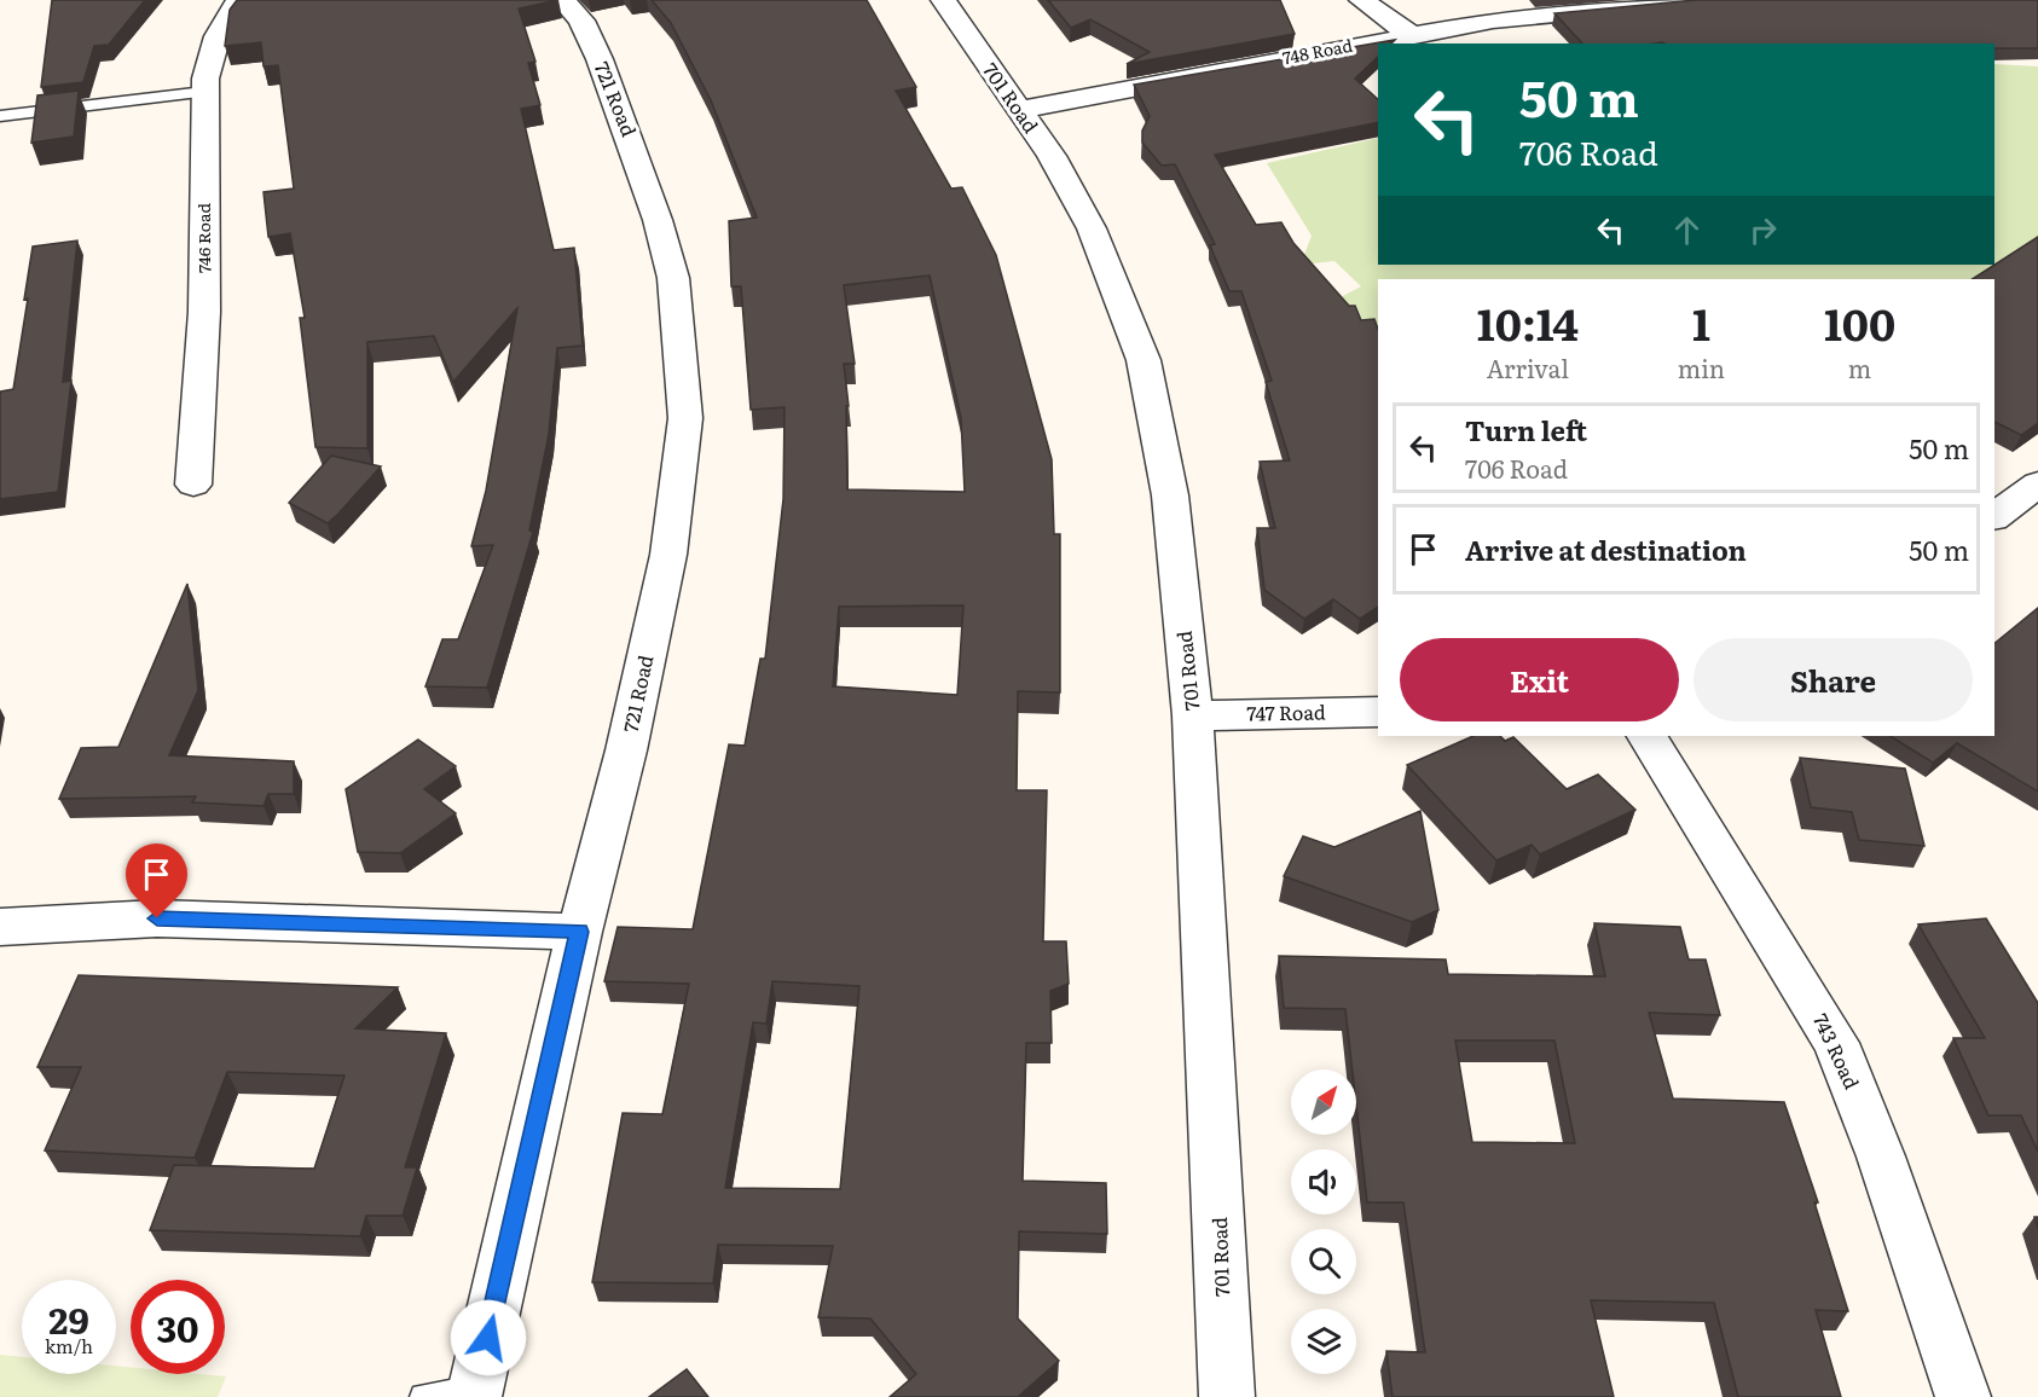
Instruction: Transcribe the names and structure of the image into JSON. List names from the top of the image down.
{
  "streets": {
    "street": [
      "748 Road",
      "701 Road",
      "721 Road",
      "746 Road",
      "747 Road",
      "743 Road"
    ]
  },
  "crossings": [
    ["748 Road", "701 Road"],
    ["701 Road", "747 Road"]
  ],
  "north": "top right",
  "page": {
    "turn": ["50 m", "706 Road"],
    "eta": [
      "10:14",
      "Arrival",
      "1",
      "min",
      "100",
      "m"
    ],
    "list": [
      {
        "name": "Turn left",
        "note": "706 Road",
        "value": "50 m"
      },
      {
        "name": "Arrive at destination",
        "value": "50 m"
      }
    ],
    "buttons": ["Exit", "Share"],
    "speed": "29 km/h",
    "limit": "30"
  }
}
